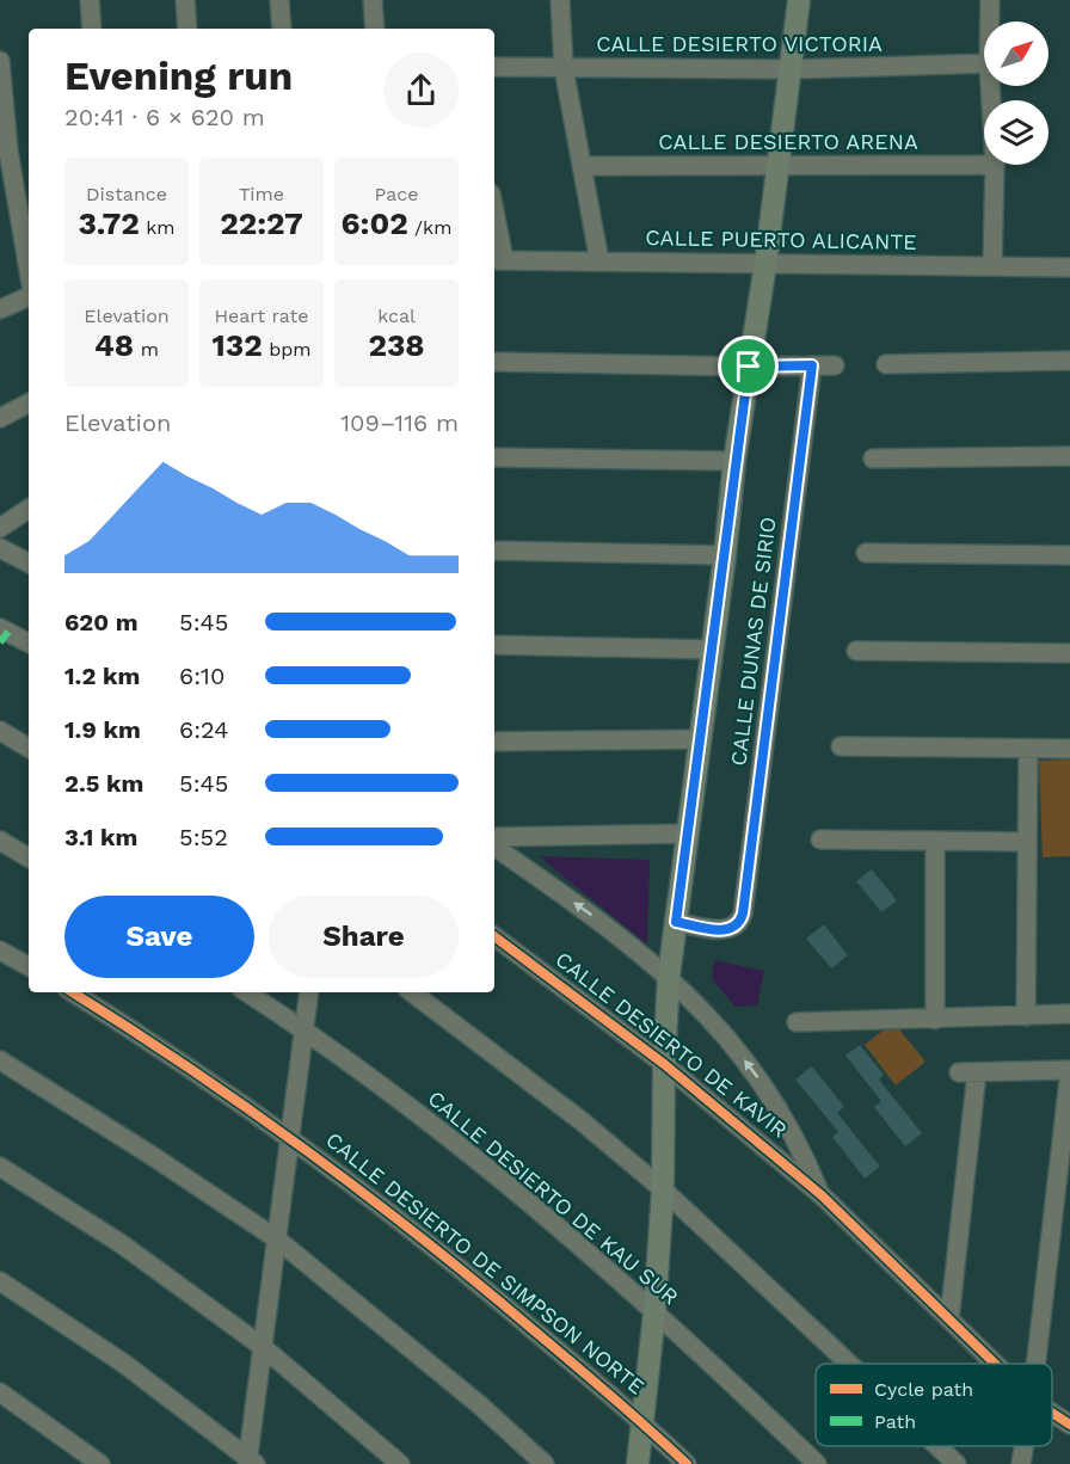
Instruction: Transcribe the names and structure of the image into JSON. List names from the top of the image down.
{
  "streets": {
    "street": [
      "CALLE DESIERTO VICTORIA",
      "CALLE DESIERTO ARENA",
      "CALLE PUERTO ALICANTE",
      "CALLE DUNAS DE SIRIO",
      "CALLE DESIERTO DE KAVIR",
      "CALLE DESIERTO DE KAU SUR",
      "CALLE DESIERTO DE SIMPSON NORTE"
    ]
  },
  "legend": ["Cycle path", "Path"],
  "north": "top right",
  "page": {
    "heading": ["Evening run", "20:41 · 6 × 620 m"],
    "stats": [
      ["Distance", "3.72 km"],
      ["Time", "22:27"],
      ["Pace", "6:02 /km"],
      ["Elevation", "48 m"],
      ["Heart rate", "132 bpm"],
      ["kcal", "238"]
    ],
    "chart": ["Elevation", "109–116 m"],
    "list": [
      {
        "name": "620 m",
        "note": "5:45"
      },
      {
        "name": "1.2 km",
        "note": "6:10"
      },
      {
        "name": "1.9 km",
        "note": "6:24"
      },
      {
        "name": "2.5 km",
        "note": "5:45"
      },
      {
        "name": "3.1 km",
        "note": "5:52"
      }
    ],
    "buttons": ["Save", "Share"]
  }
}
